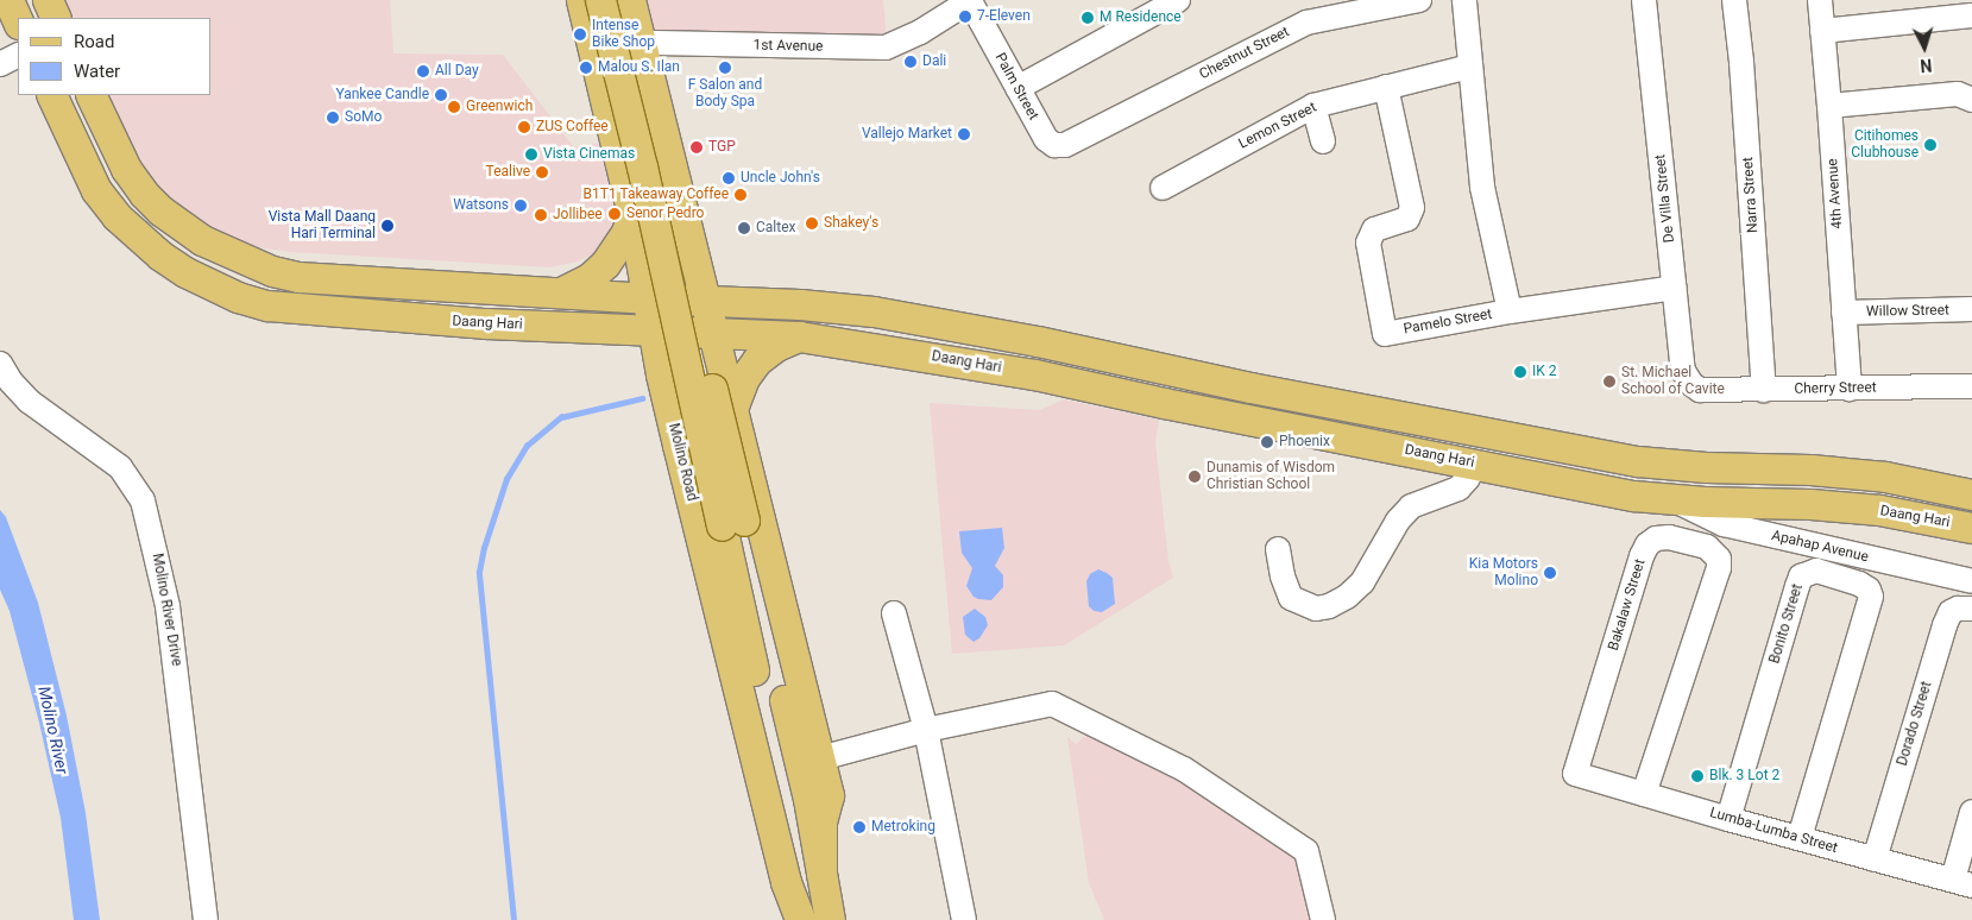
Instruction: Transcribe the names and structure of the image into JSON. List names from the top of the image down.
{
  "streets": {
    "main road": ["Daang Hari", "Molino Road"],
    "street": [
      "1st Avenue",
      "Chestnut Street",
      "Palm Street",
      "Lemon Street",
      "4th Avenue",
      "Narra Street",
      "De Villa Street",
      "Willow Street",
      "Pamelo Street",
      "Cherry Street",
      "Apahap Avenue",
      "Bakalaw Street",
      "Molino River Drive",
      "Bonito Street",
      "Dorado Street",
      "Lumba-Lumba Street"
    ]
  },
  "crossings": [
    ["1st Avenue", "Palm Street"],
    ["1st Avenue", "Molino Road"],
    ["Chestnut Street", "Palm Street"],
    ["Lemon Street", "Pamelo Street"],
    ["4th Avenue", "Willow Street"],
    ["4th Avenue", "Cherry Street"],
    ["Narra Street", "Cherry Street"],
    ["De Villa Street", "Cherry Street"],
    ["Daang Hari", "Molino Road"],
    ["Daang Hari", "Apahap Avenue"],
    ["Bakalaw Street", "Lumba-Lumba Street"],
    ["Bonito Street", "Lumba-Lumba Street"],
    ["Dorado Street", "Lumba-Lumba Street"]
  ],
  "water": ["Molino River"],
  "places": [
    "7-Eleven",
    "M Residence",
    "Intense Bike Shop",
    "Dali",
    "Malou S. Ilan",
    "F Salon and Body Spa",
    "All Day",
    "Yankee Candle",
    "Greenwich",
    "SoMo",
    "ZUS Coffee",
    "Vallejo Market",
    "Citihomes Clubhouse",
    "TGP",
    "Vista Cinemas",
    "Tealive",
    "Uncle John's",
    "B1T1 Takeaway Coffee",
    "Watsons",
    "Senor Pedro",
    "Jollibee",
    "Shakey's",
    "Vista Mall Daang Hari Terminal",
    "Caltex",
    "IK 2",
    "St. Michael School of Cavite",
    "Phoenix",
    "Dunamis of Wisdom Christian School",
    "Kia Motors Molino",
    "Blk. 3 Lot 2",
    "Metroking"
  ],
  "legend": ["Road", "Water"],
  "north": "bottom"
}
